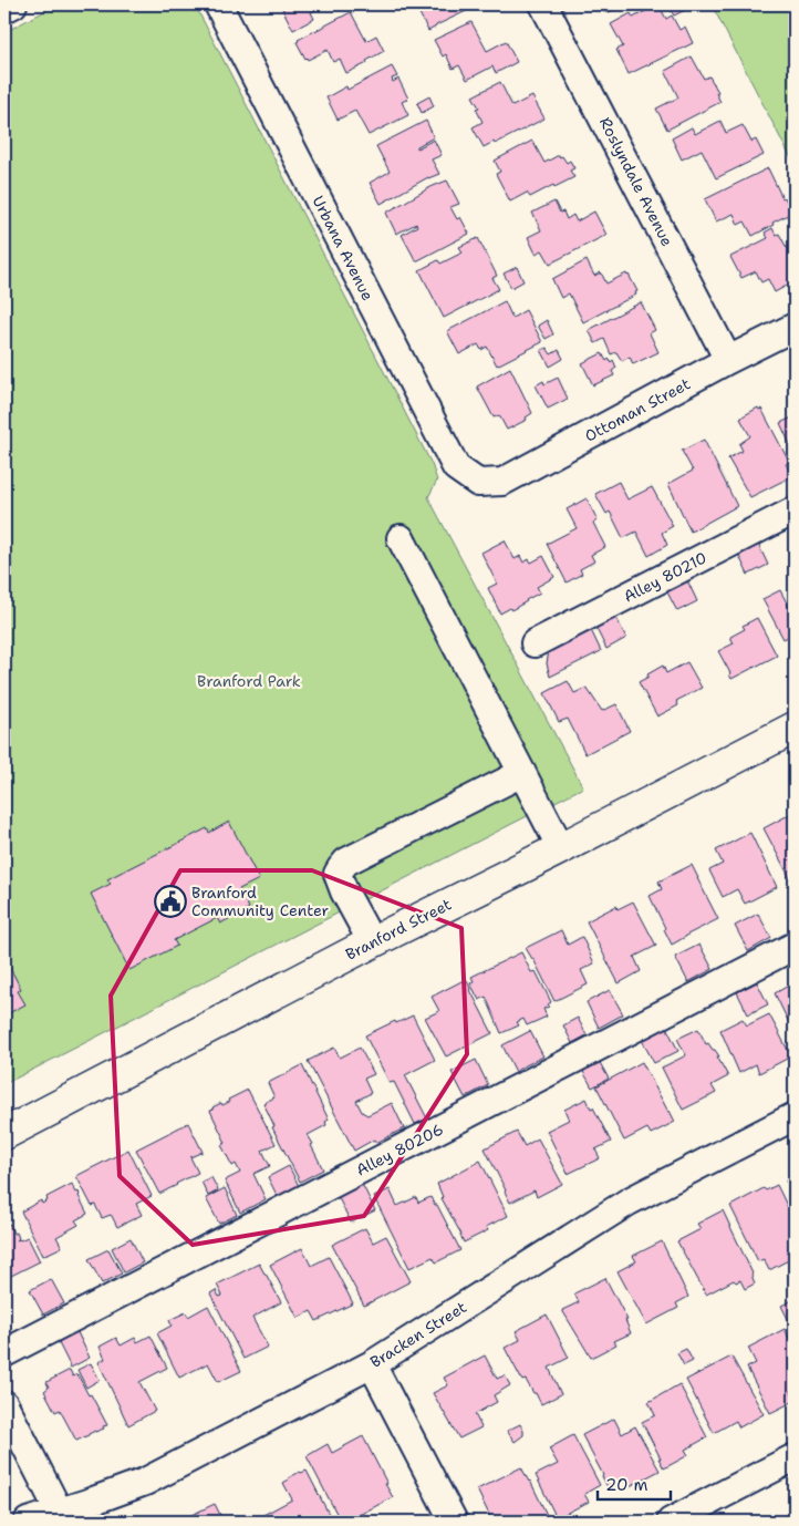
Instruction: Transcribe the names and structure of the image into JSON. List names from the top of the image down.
{
  "streets": {
    "main road": ["Branford Street"],
    "street": [
      "Roslyndale Avenue",
      "Urbana Avenue",
      "Ottoman Street",
      "Alley 80210",
      "Alley 80206",
      "Bracken Street"
    ]
  },
  "crossings": [
    ["Roslyndale Avenue", "Ottoman Street"],
    ["Urbana Avenue", "Ottoman Street"]
  ],
  "parks": ["Branford Park"],
  "places": {
    "public building": ["Branford Community Center"]
  },
  "scale_bar": "20 m"
}
